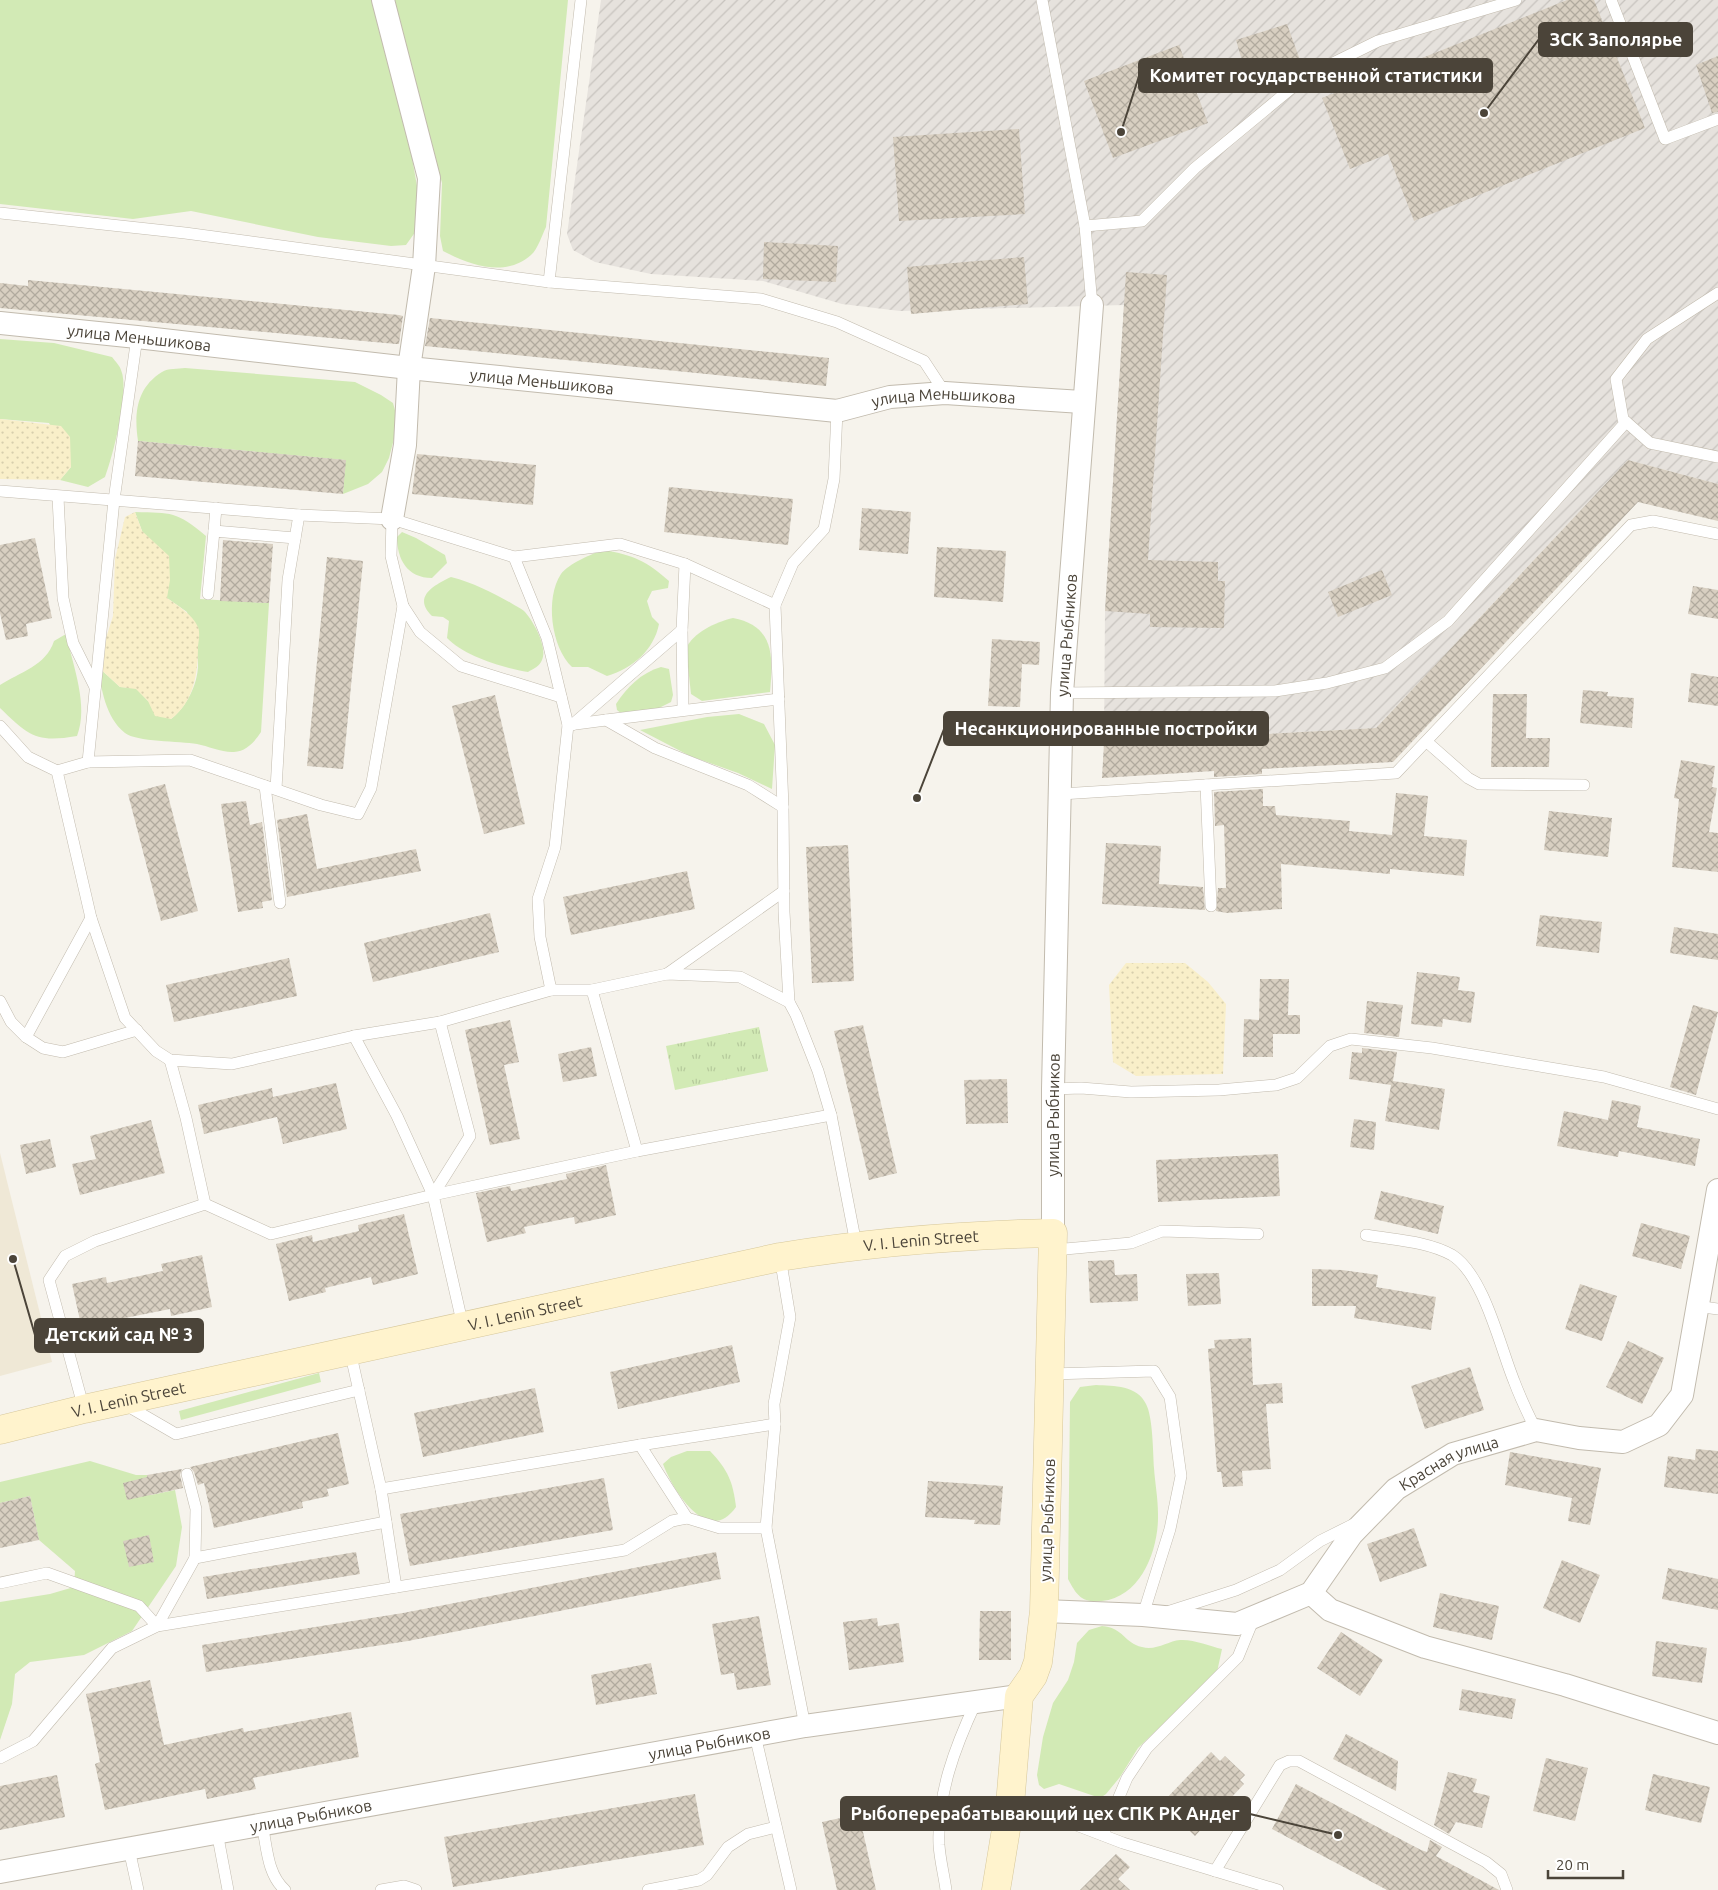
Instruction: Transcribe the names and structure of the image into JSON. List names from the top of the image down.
{
  "streets": {
    "main road": ["улица Рыбников", "V. I. Lenin Street"],
    "street": ["улица Меньшикова", "Красная улица"]
  },
  "crossings": [
    ["улица Меньшикова", "улица Рыбников"],
    ["улица Рыбников", "V. I. Lenin Street"]
  ],
  "places": [
    "ЗСК Заполярье",
    "Комитет государственной статистики",
    "Несанкционированные постройки",
    "Детский сад № 3",
    "Рыбоперерабатывающий цех СПК РК Андег"
  ],
  "scale_bar": "20 m"
}
